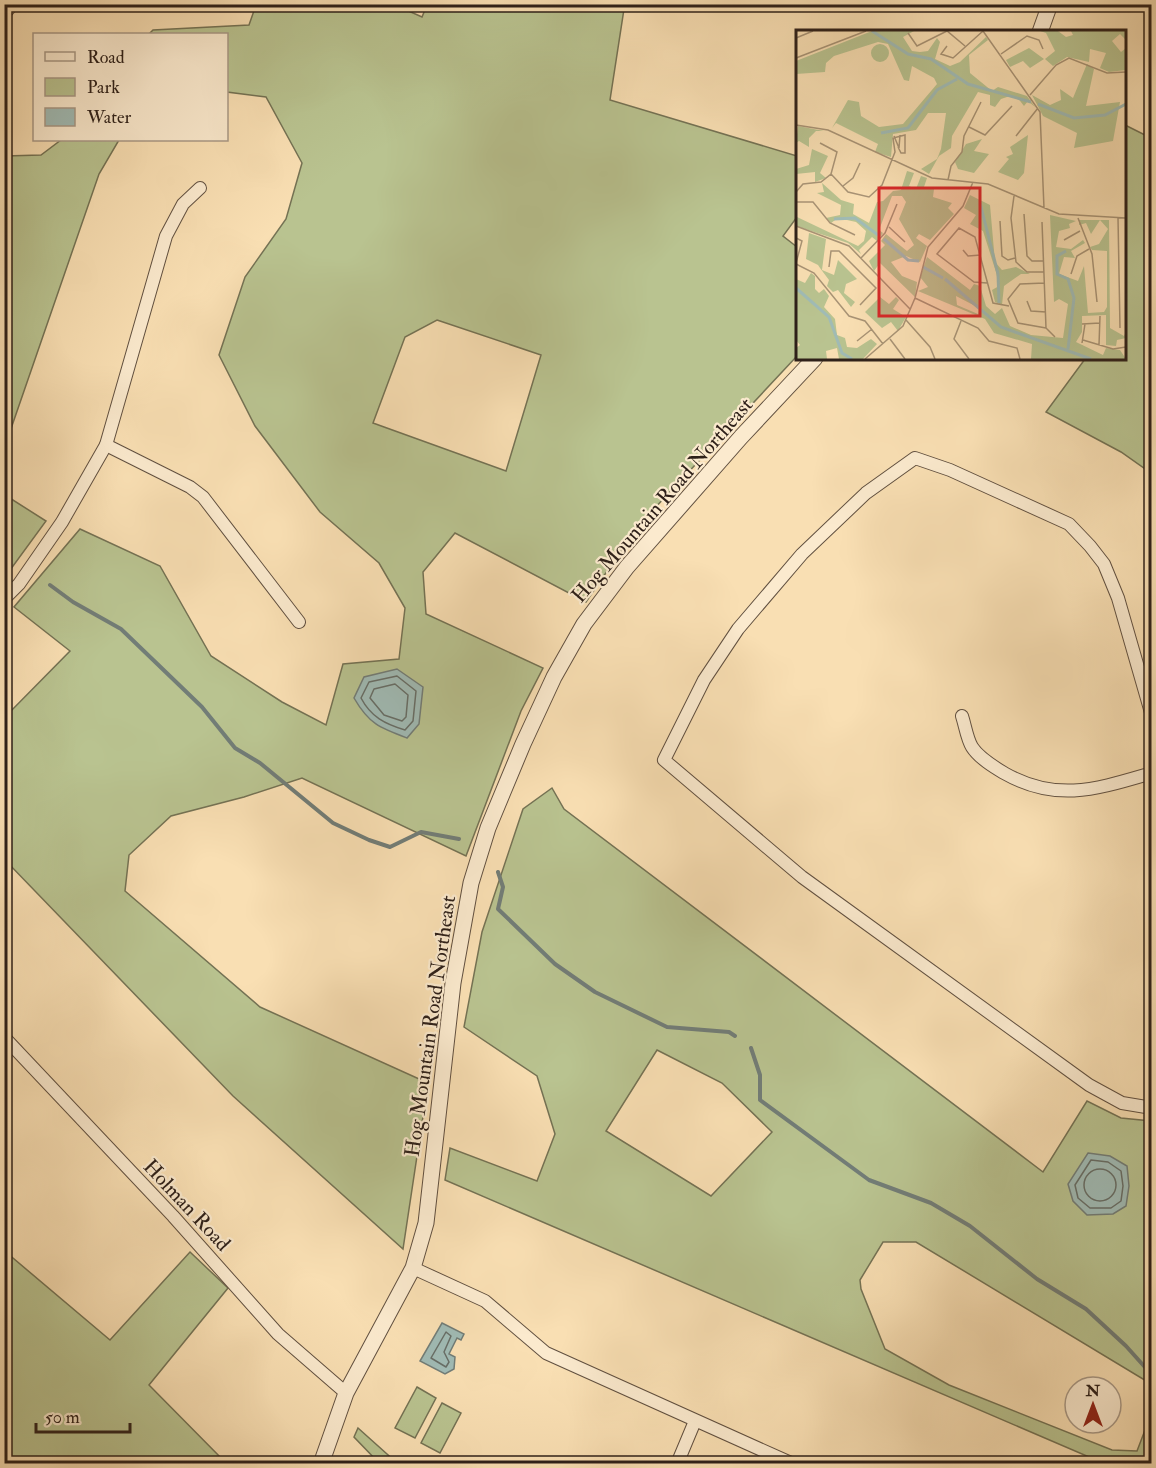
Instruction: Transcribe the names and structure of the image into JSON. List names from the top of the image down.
{
  "streets": {
    "street": ["Hog Mountain Road Northeast", "Holman Road"]
  },
  "crossings": [
    ["Hog Mountain Road Northeast", "Holman Road"]
  ],
  "legend": ["Road", "Park", "Water"],
  "scale_bar": "50 m",
  "north": "top"
}
